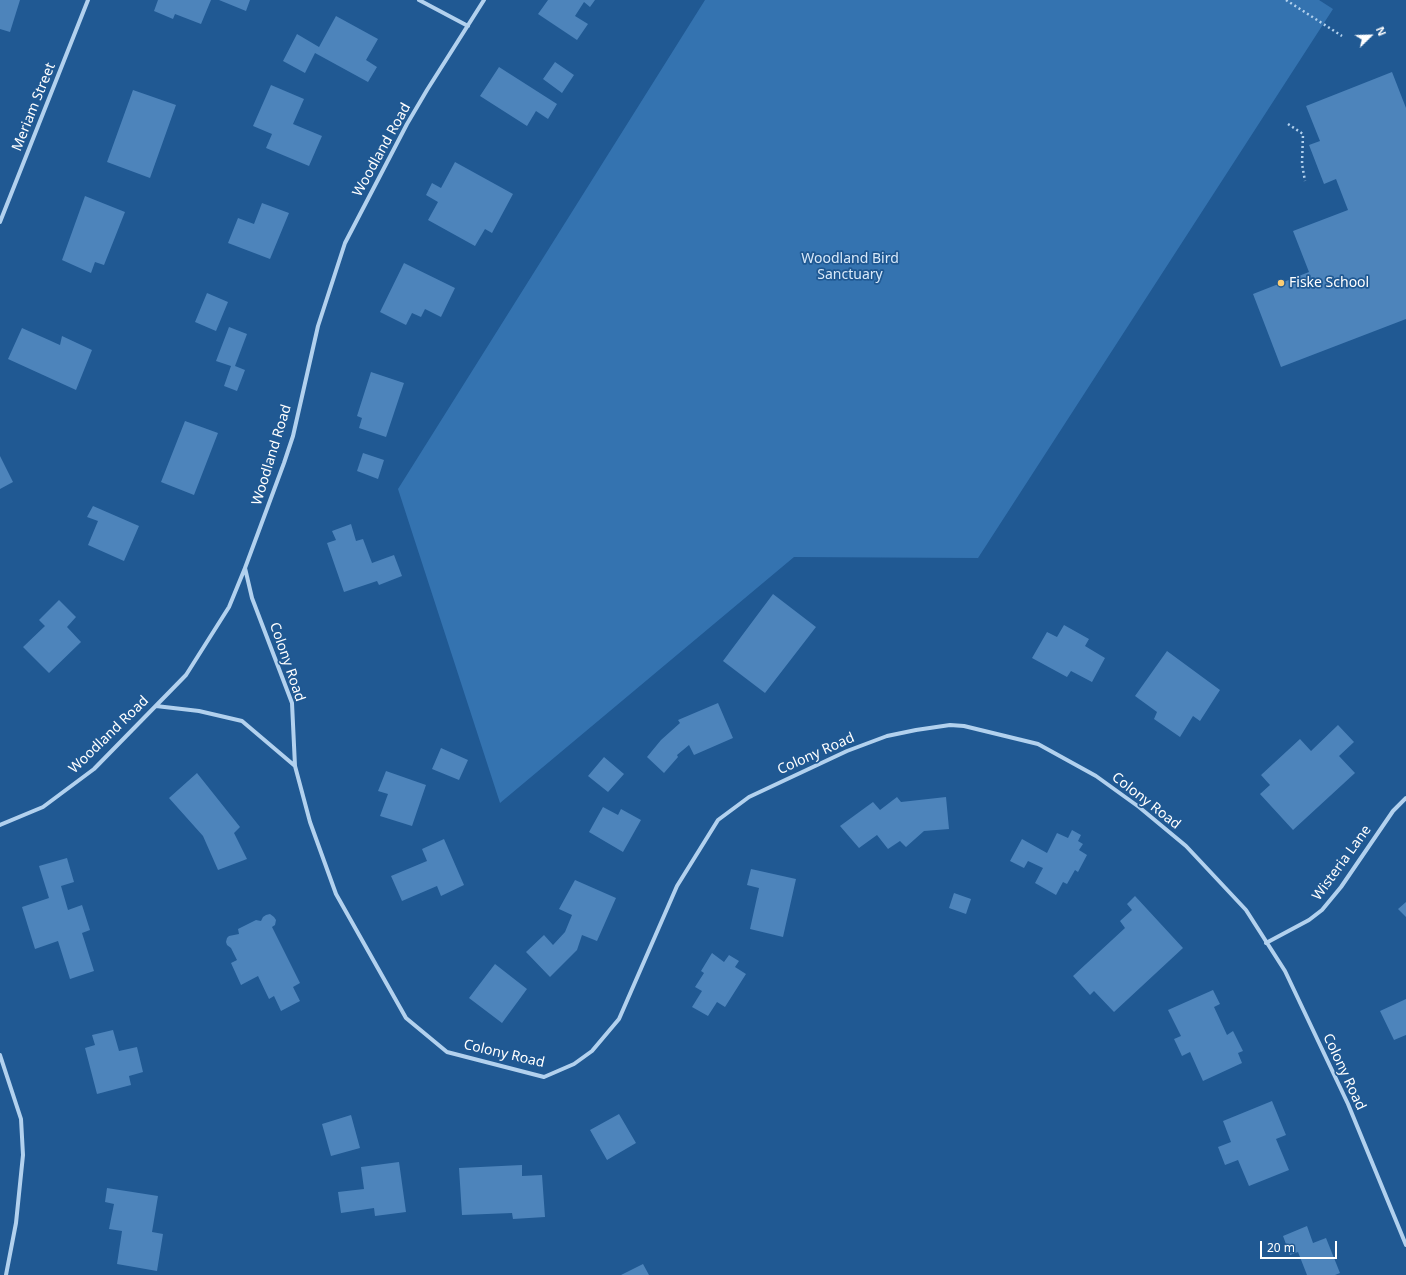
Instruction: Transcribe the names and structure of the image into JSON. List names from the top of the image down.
{
  "streets": {
    "street": [
      "Meriam Street",
      "Woodland Road",
      "Colony Road",
      "Wisteria Lane"
    ]
  },
  "crossings": [
    ["Woodland Road", "Colony Road"],
    ["Colony Road", "Wisteria Lane"]
  ],
  "parks": ["Woodland Bird Sanctuary"],
  "places": ["Fiske School"],
  "scale_bar": "20 m",
  "north": "top right"
}
